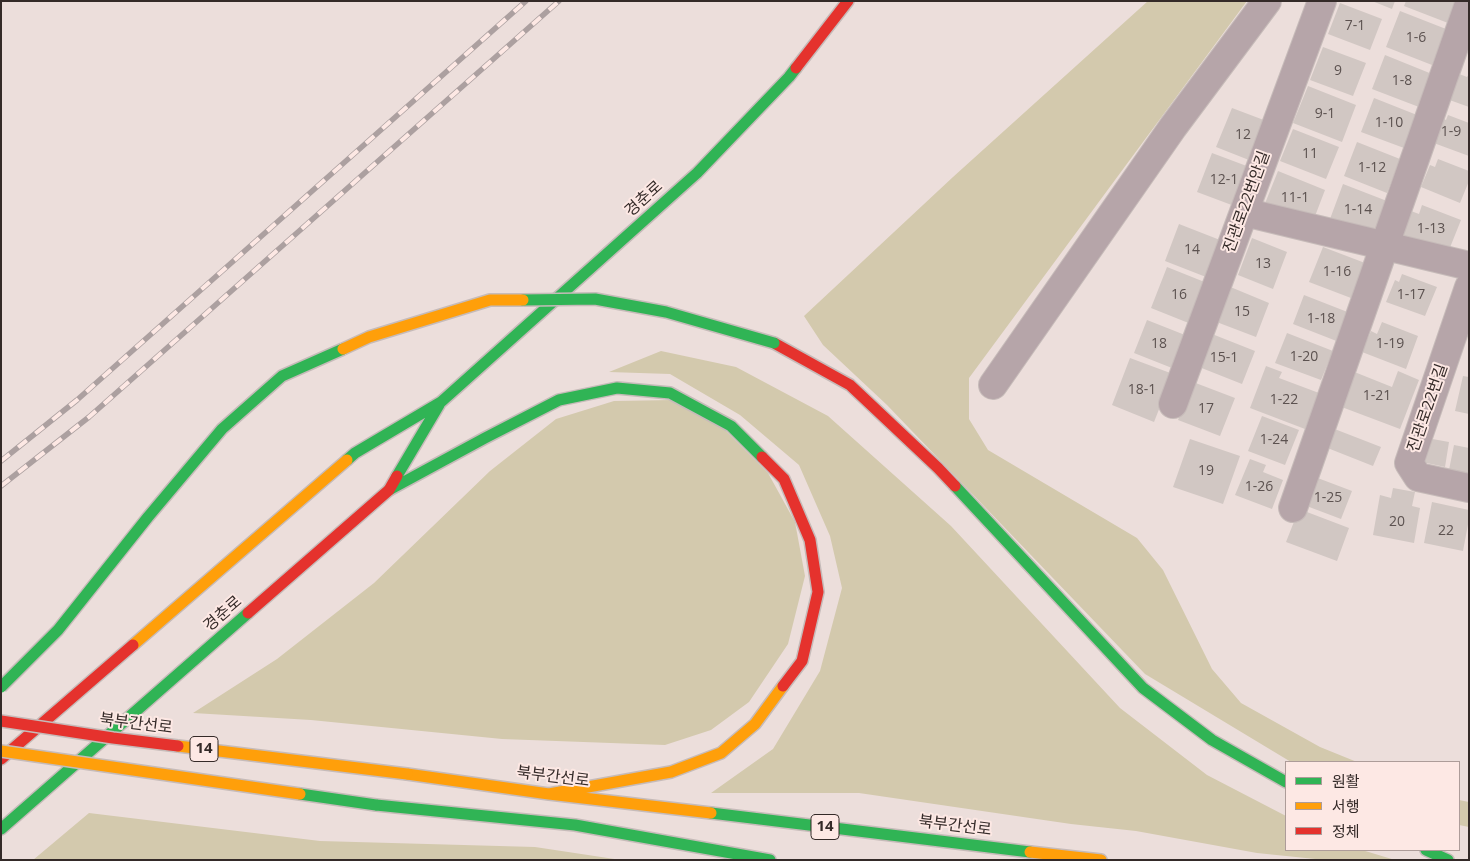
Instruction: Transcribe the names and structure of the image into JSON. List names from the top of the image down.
{
  "streets": {
    "main road": ["경춘로", "북부간선로", "14"],
    "street": ["진관로22번안길", "진관로22번길"]
  },
  "house_numbers": [
    "7-1",
    "1-6",
    "9",
    "1-8",
    "9-1",
    "1-10",
    "1-9",
    "12",
    "11",
    "1-12",
    "12-1",
    "11-1",
    "1-14",
    "1-13",
    "14",
    "13",
    "1-16",
    "16",
    "1-17",
    "15",
    "1-18",
    "18",
    "1-19",
    "1-20",
    "15-1",
    "18-1",
    "1-21",
    "1-22",
    "17",
    "1-24",
    "19",
    "1-26",
    "1-25",
    "20",
    "22"
  ],
  "legend": ["원활", "서행", "정체"]
}
